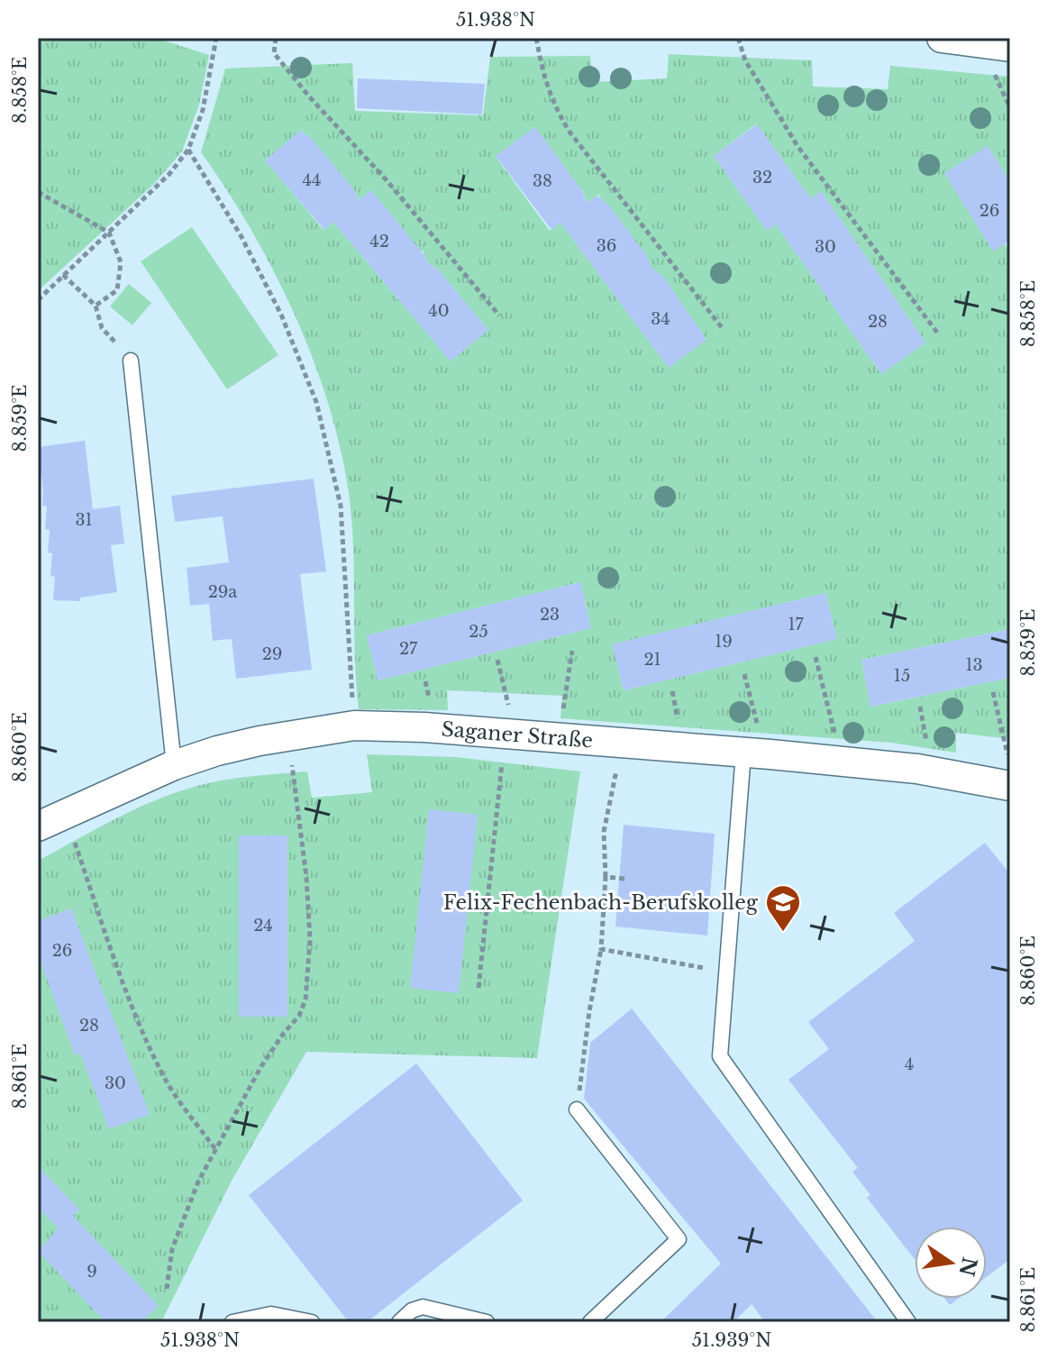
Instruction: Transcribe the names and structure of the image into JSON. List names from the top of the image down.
{
  "streets": {
    "street": ["Saganer Straße"]
  },
  "places": {
    "school or university": ["Felix-Fechenbach-Berufskolleg"]
  },
  "house_numbers": [
    "32",
    "44",
    "38",
    "26",
    "42",
    "36",
    "30",
    "40",
    "34",
    "28",
    "31",
    "29a",
    "23",
    "17",
    "25",
    "19",
    "27",
    "29",
    "21",
    "13",
    "15",
    "24",
    "26",
    "28",
    "4",
    "30",
    "9"
  ],
  "north": "right",
  "coordinates": [
    "51.938°N",
    "8.858°E",
    "8.859°E",
    "8.860°E",
    "8.861°E",
    "51.939°N"
  ]
}
